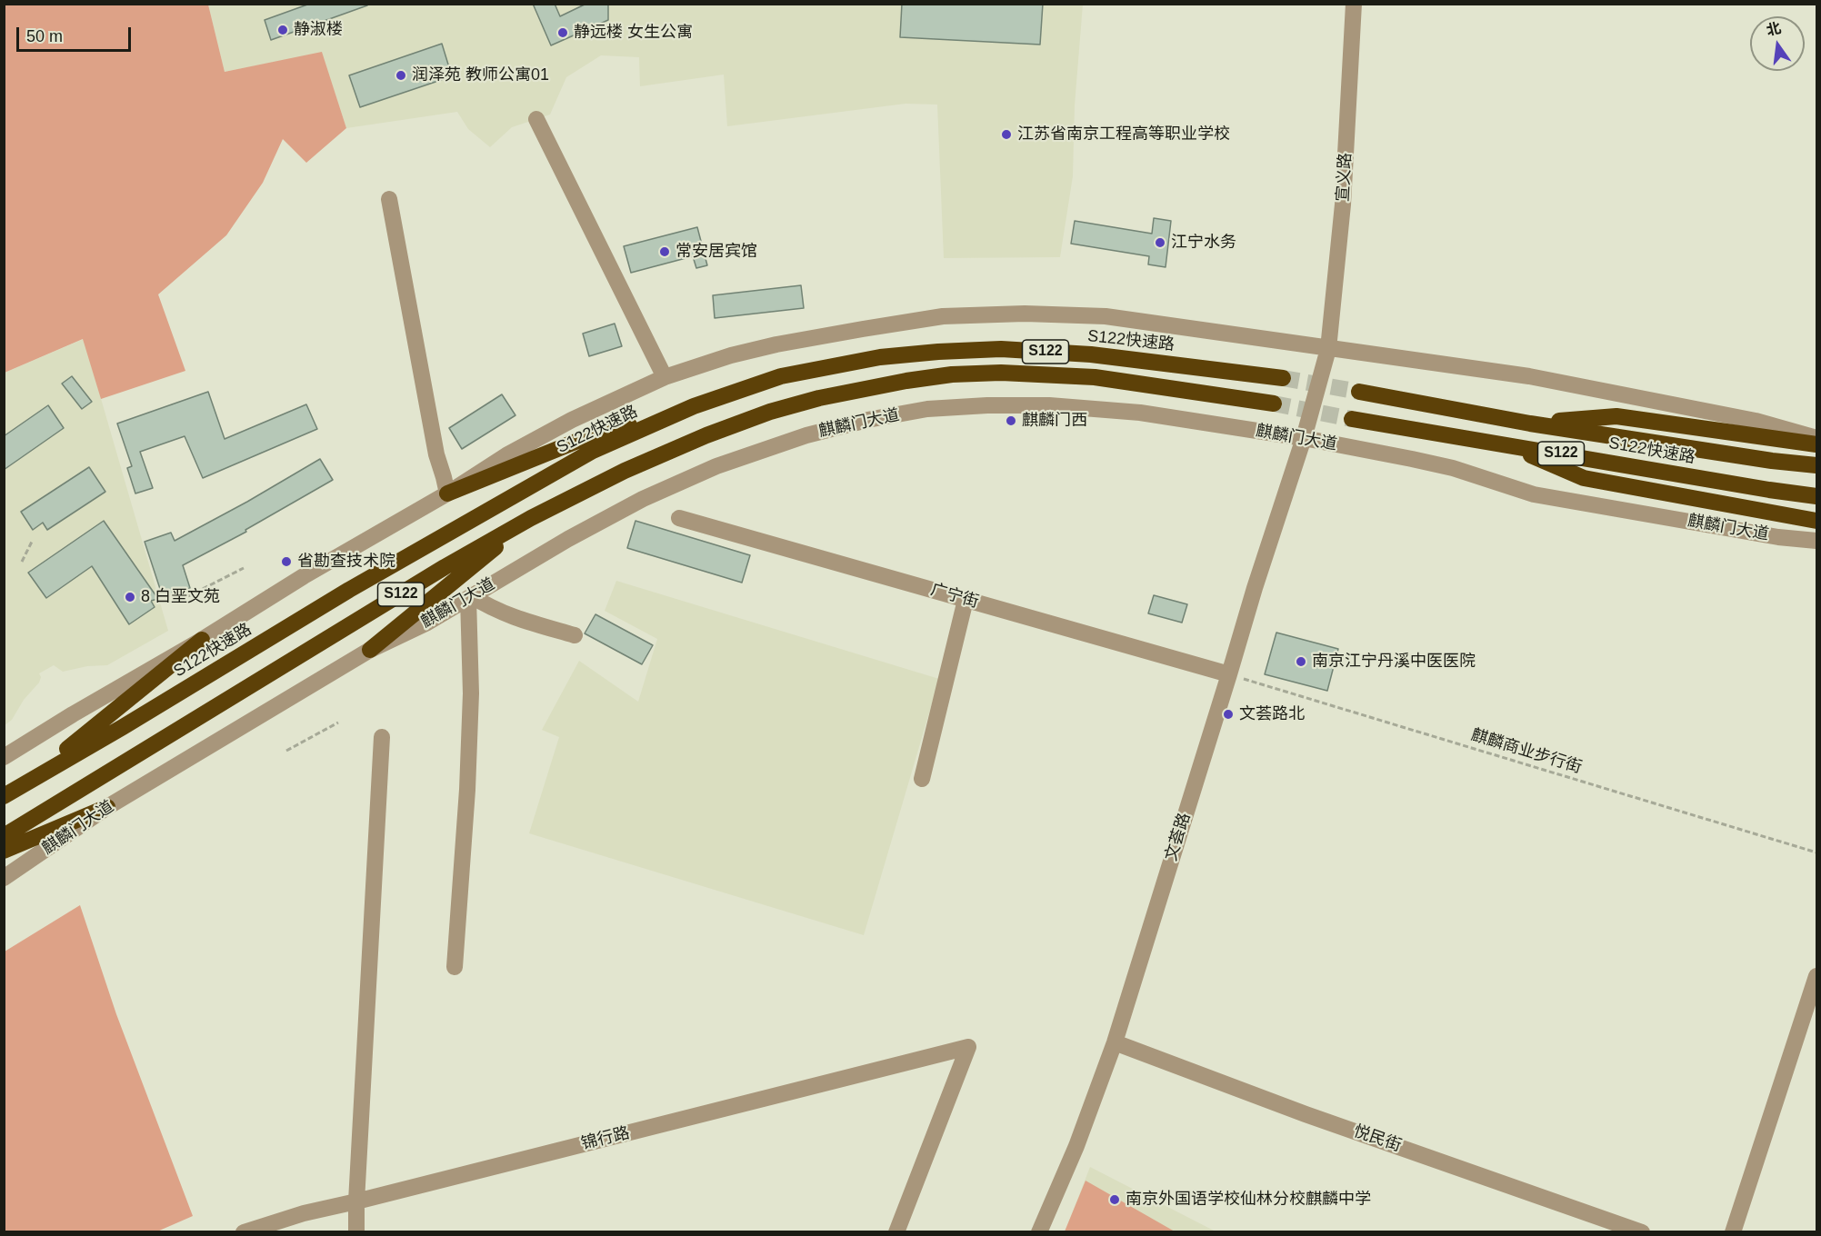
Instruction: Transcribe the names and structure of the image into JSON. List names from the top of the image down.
{
  "streets": {
    "highway": ["S122快速路", "S122"],
    "street": [
      "宣义路",
      "麒麟门大道",
      "广宁街",
      "文荟路",
      "锦行路",
      "悦民街"
    ],
    "path": ["麒麟商业步行街"]
  },
  "crossings": [
    ["宣义路", "麒麟门大道"],
    ["宣义路", "文荟路"],
    ["麒麟门大道", "文荟路"],
    ["广宁街", "麒麟商业步行街"],
    ["广宁街", "文荟路"],
    ["麒麟商业步行街", "文荟路"],
    ["文荟路", "悦民街"]
  ],
  "places": [
    "静淑楼",
    "静远楼 女生公寓",
    "润泽苑 教师公寓01",
    "江苏省南京工程高等职业学校",
    "江宁水务",
    "常安居宾馆",
    "麒麟门西",
    "省勘查技术院",
    "8 白垩文苑",
    "南京江宁丹溪中医医院",
    "文荟路北",
    "南京外国语学校仙林分校麒麟中学"
  ],
  "scale_bar": "50 m",
  "north": "top"
}
